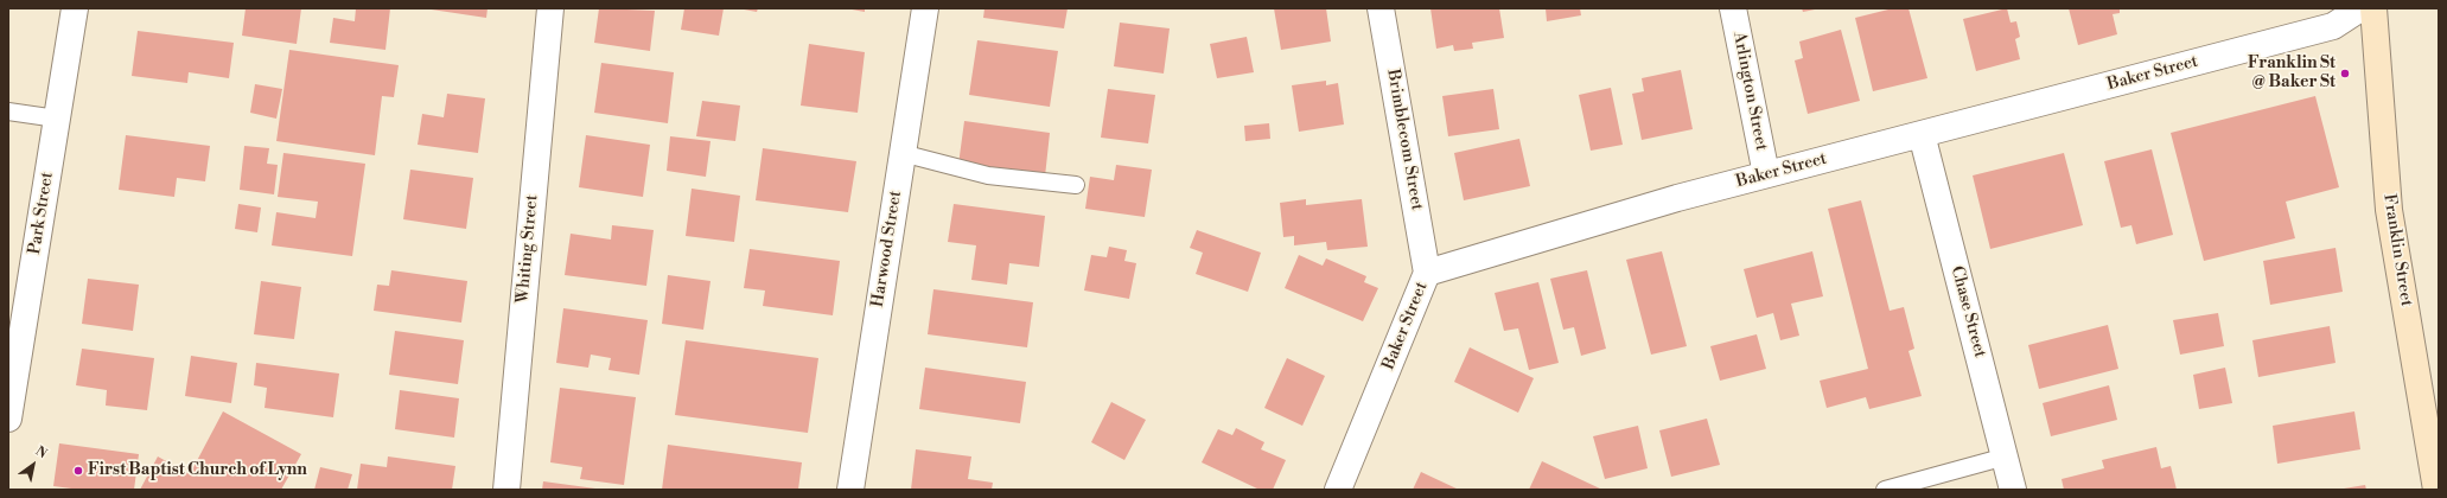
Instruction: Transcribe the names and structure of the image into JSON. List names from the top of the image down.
{
  "streets": {
    "main road": ["Franklin Street"],
    "street": [
      "Baker Street",
      "Arlington Street",
      "Brimblecom Street",
      "Park Street",
      "Whiting Street",
      "Harwood Street",
      "Chase Street"
    ]
  },
  "crossings": [
    ["Baker Street", "Arlington Street"],
    ["Baker Street", "Brimblecom Street"],
    ["Baker Street", "Chase Street"]
  ],
  "places": ["Franklin St @ Baker St", "First Baptist Church of Lynn"],
  "north": "top right"
}
